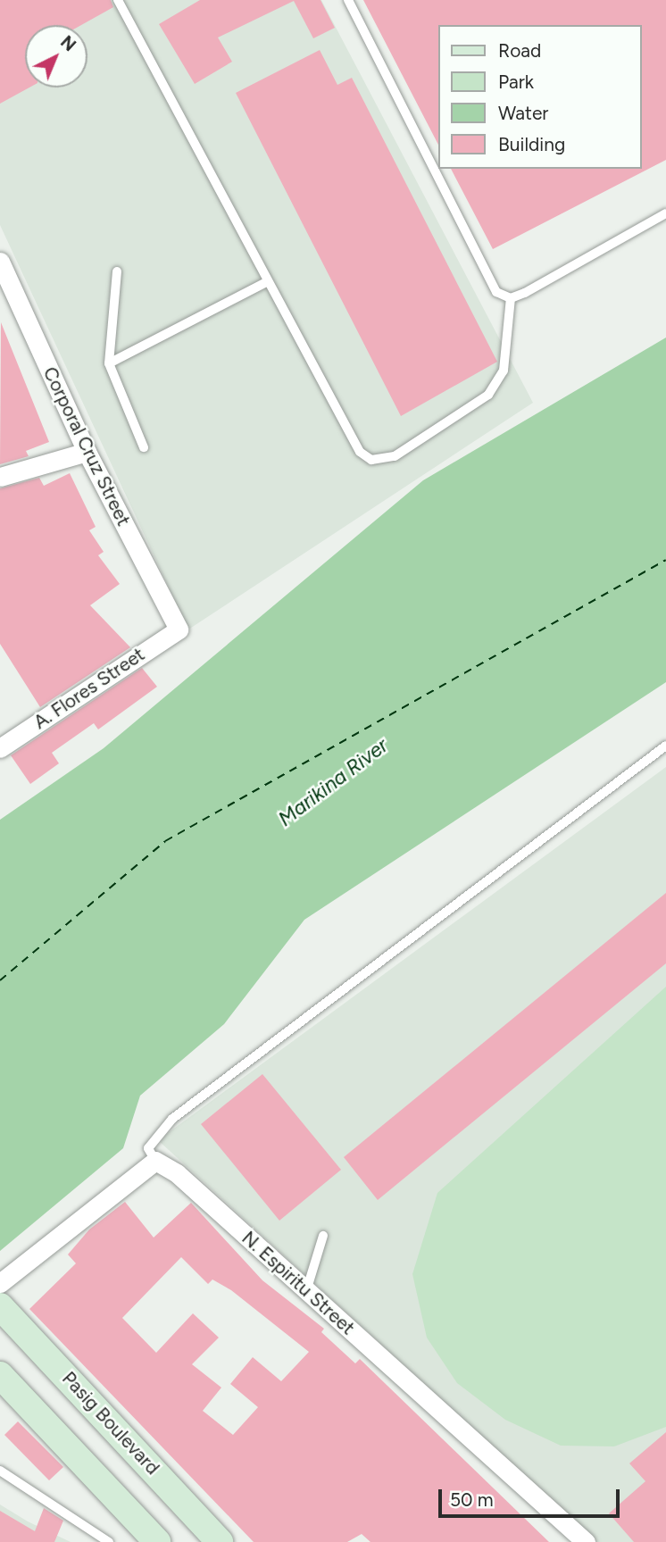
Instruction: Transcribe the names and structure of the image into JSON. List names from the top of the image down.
{
  "streets": {
    "main road": ["Pasig Boulevard"],
    "street": ["Corporal Cruz Street", "A. Flores Street", "N. Espiritu Street"]
  },
  "crossings": [
    ["Corporal Cruz Street", "A. Flores Street"]
  ],
  "water": ["Marikina River"],
  "legend": [
    "Road",
    "Park",
    "Water",
    "Building"
  ],
  "scale_bar": "50 m",
  "north": "top right"
}
